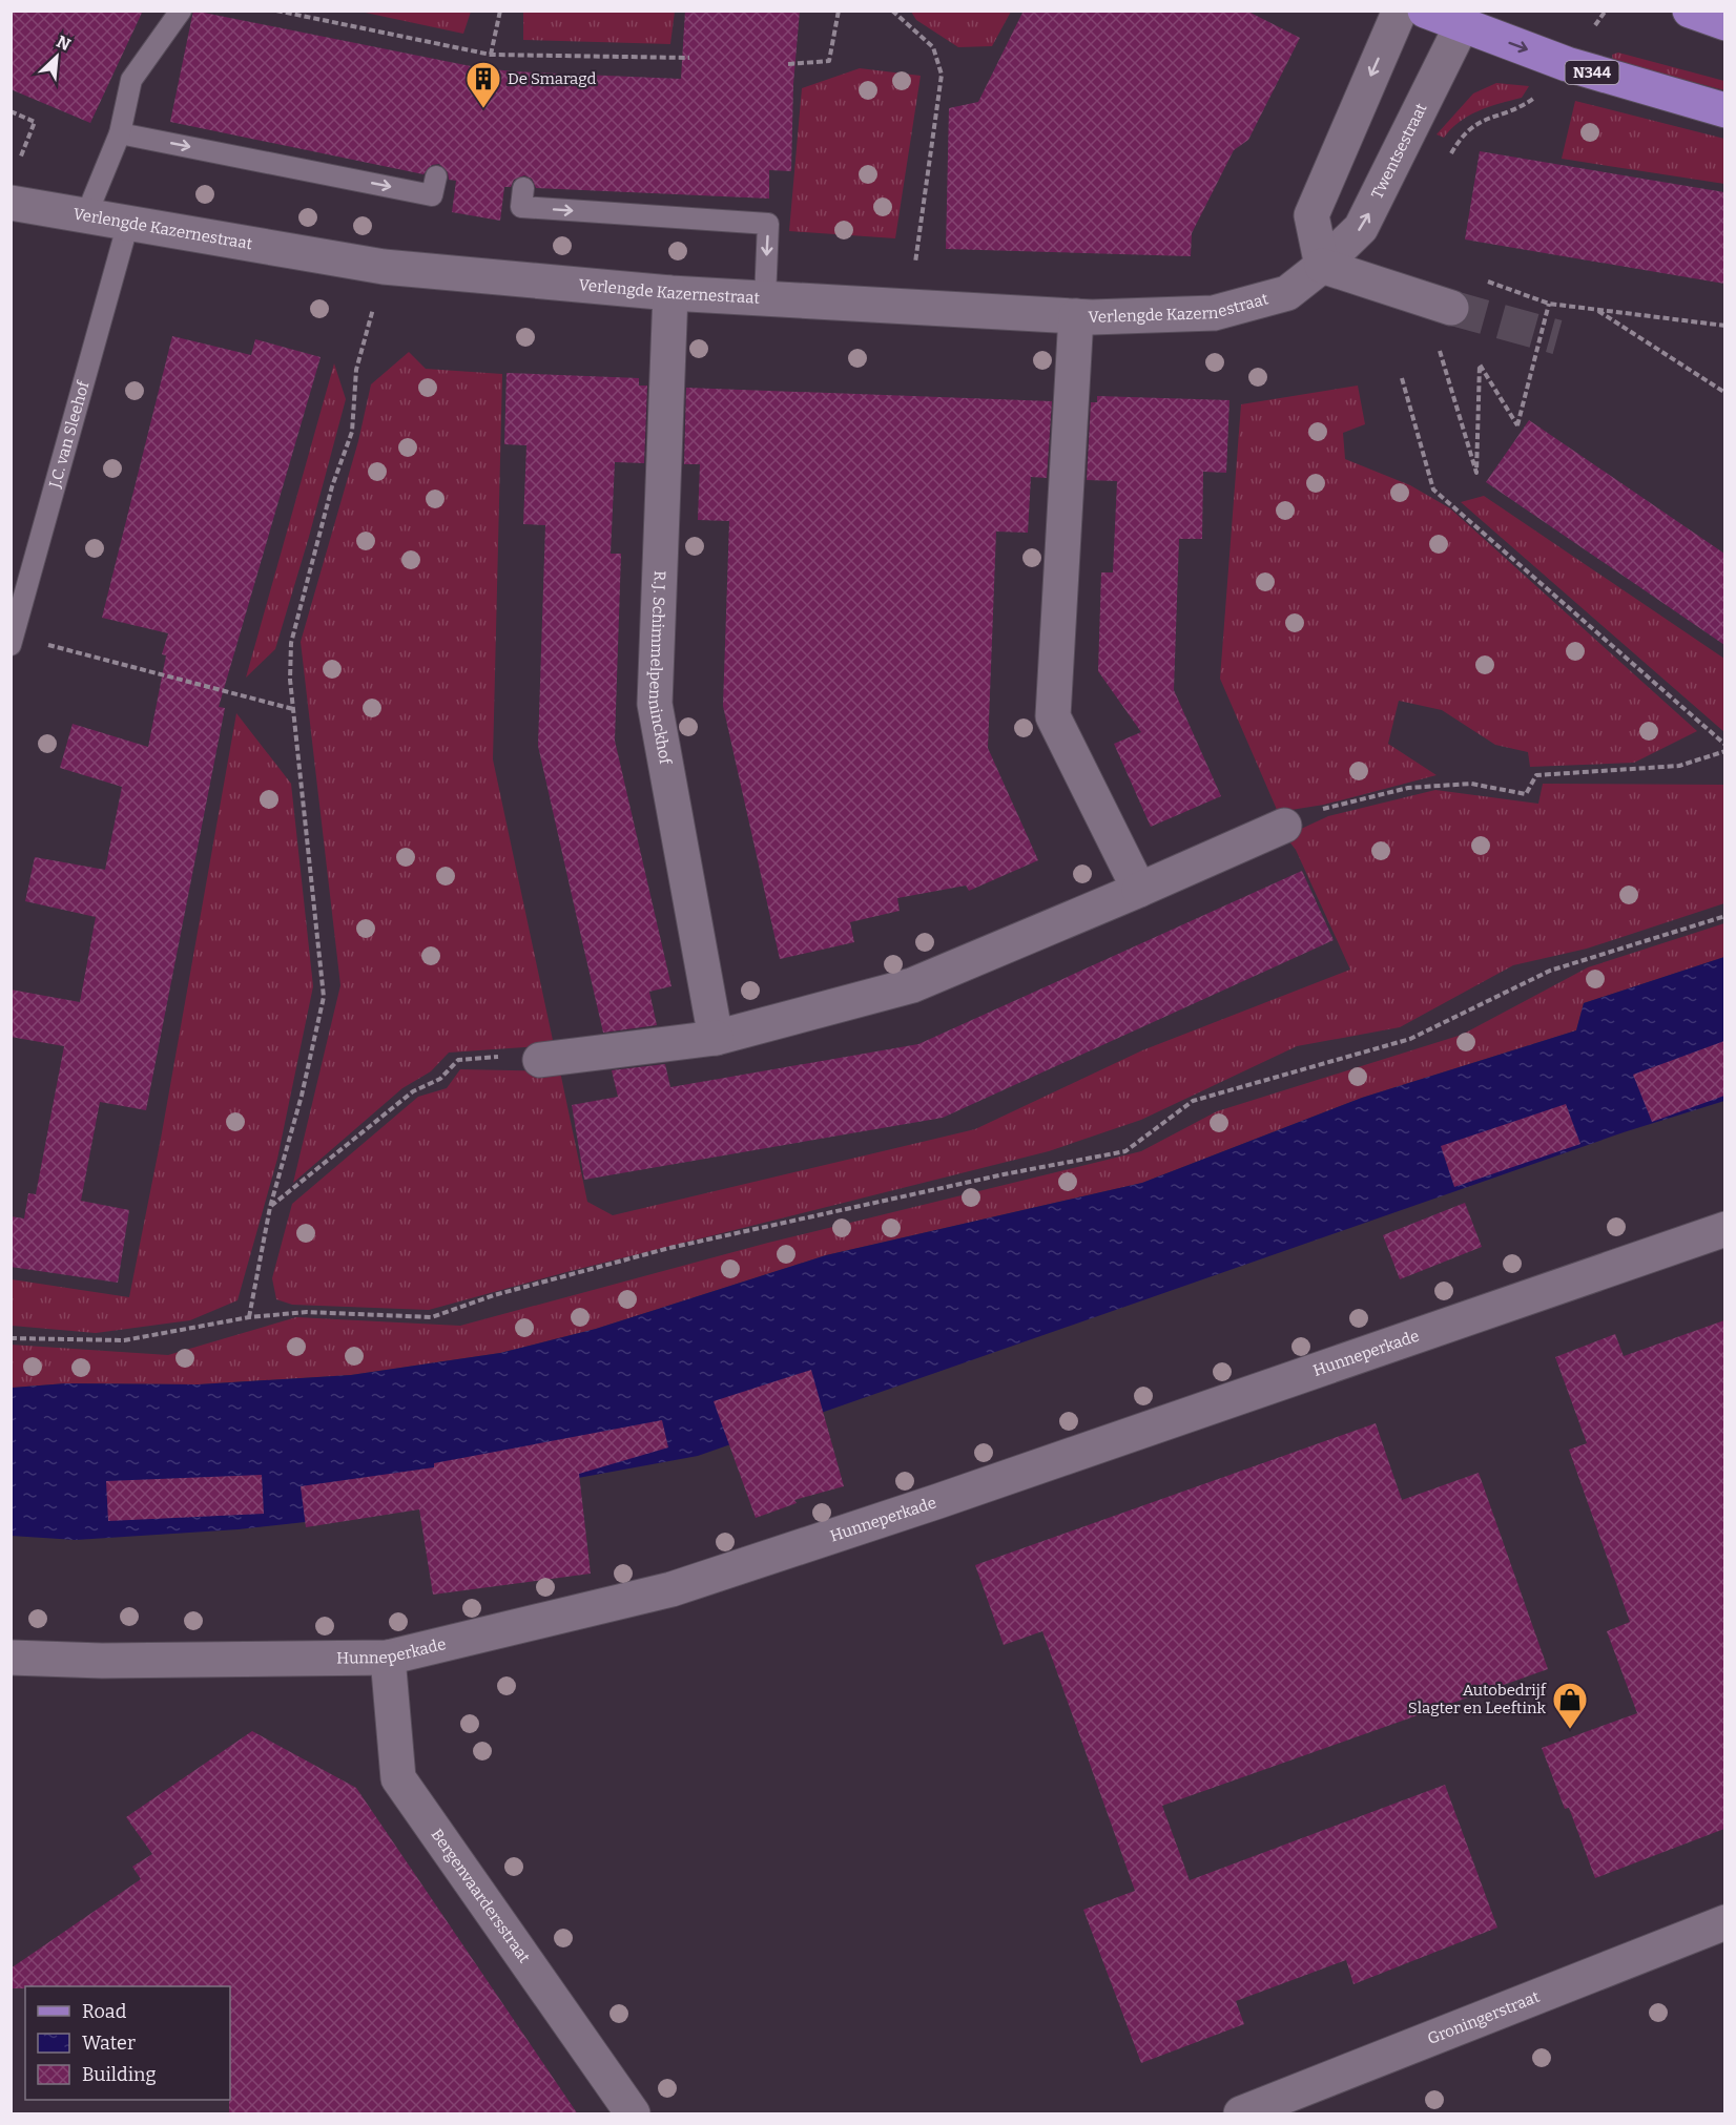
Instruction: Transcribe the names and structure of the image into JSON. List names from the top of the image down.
{
  "streets": {
    "main road": ["N344"],
    "street": [
      "Twentsestraat",
      "Verlengde Kazernestraat",
      "R.J. Schimmelpenninckhof",
      "Hunneperkade",
      "Bergenvaardersstraat",
      "Groningerstraat"
    ],
    "lane": ["J.C. van Sleehof"]
  },
  "crossings": [
    ["N344", "Twentsestraat"],
    ["Twentsestraat", "Verlengde Kazernestraat"],
    ["Verlengde Kazernestraat", "J.C. van Sleehof"],
    ["Verlengde Kazernestraat", "R.J. Schimmelpenninckhof"],
    ["Hunneperkade", "Bergenvaardersstraat"]
  ],
  "places": {
    "building": ["De Smaragd"],
    "shop": ["Autobedrijf Slagter en Leeftink"]
  },
  "legend": ["Road", "Water", "Building"],
  "north": "top right"
}
